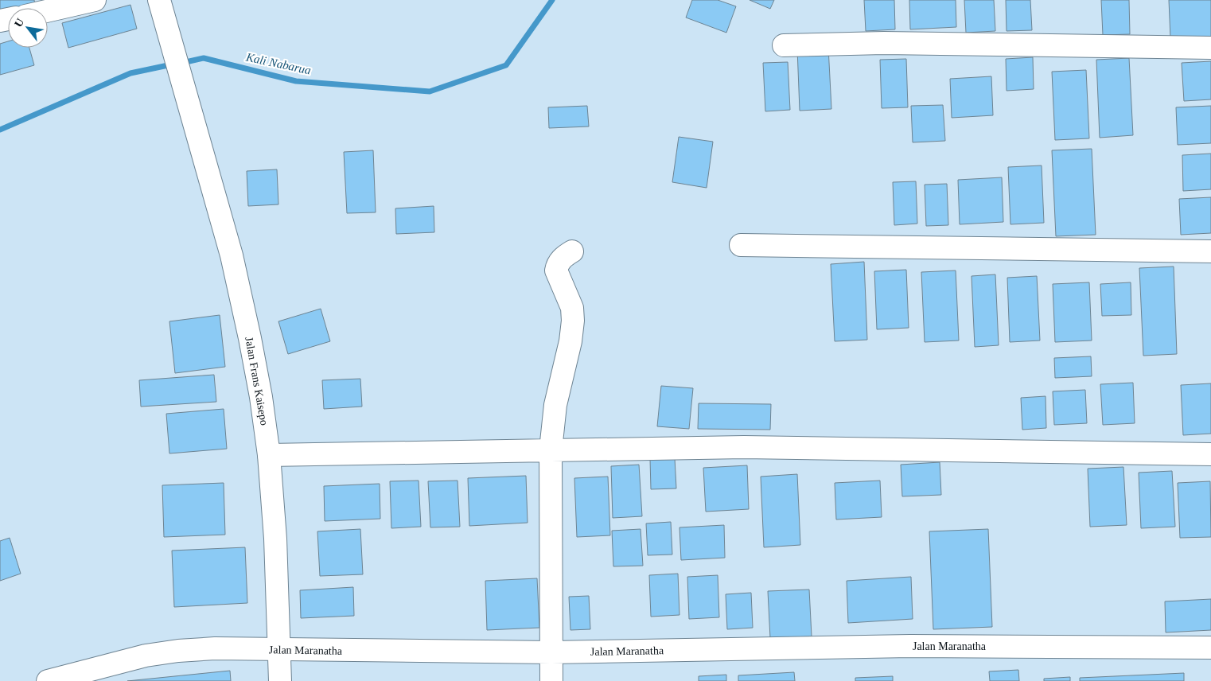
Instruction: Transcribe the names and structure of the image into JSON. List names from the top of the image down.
{
  "streets": {
    "street": ["Jalan Frans Kaisepo", "Jalan Maranatha"]
  },
  "crossings": [
    ["Jalan Frans Kaisepo", "Jalan Maranatha"]
  ],
  "water": ["Kali Nabarua"],
  "north": "top left"
}
